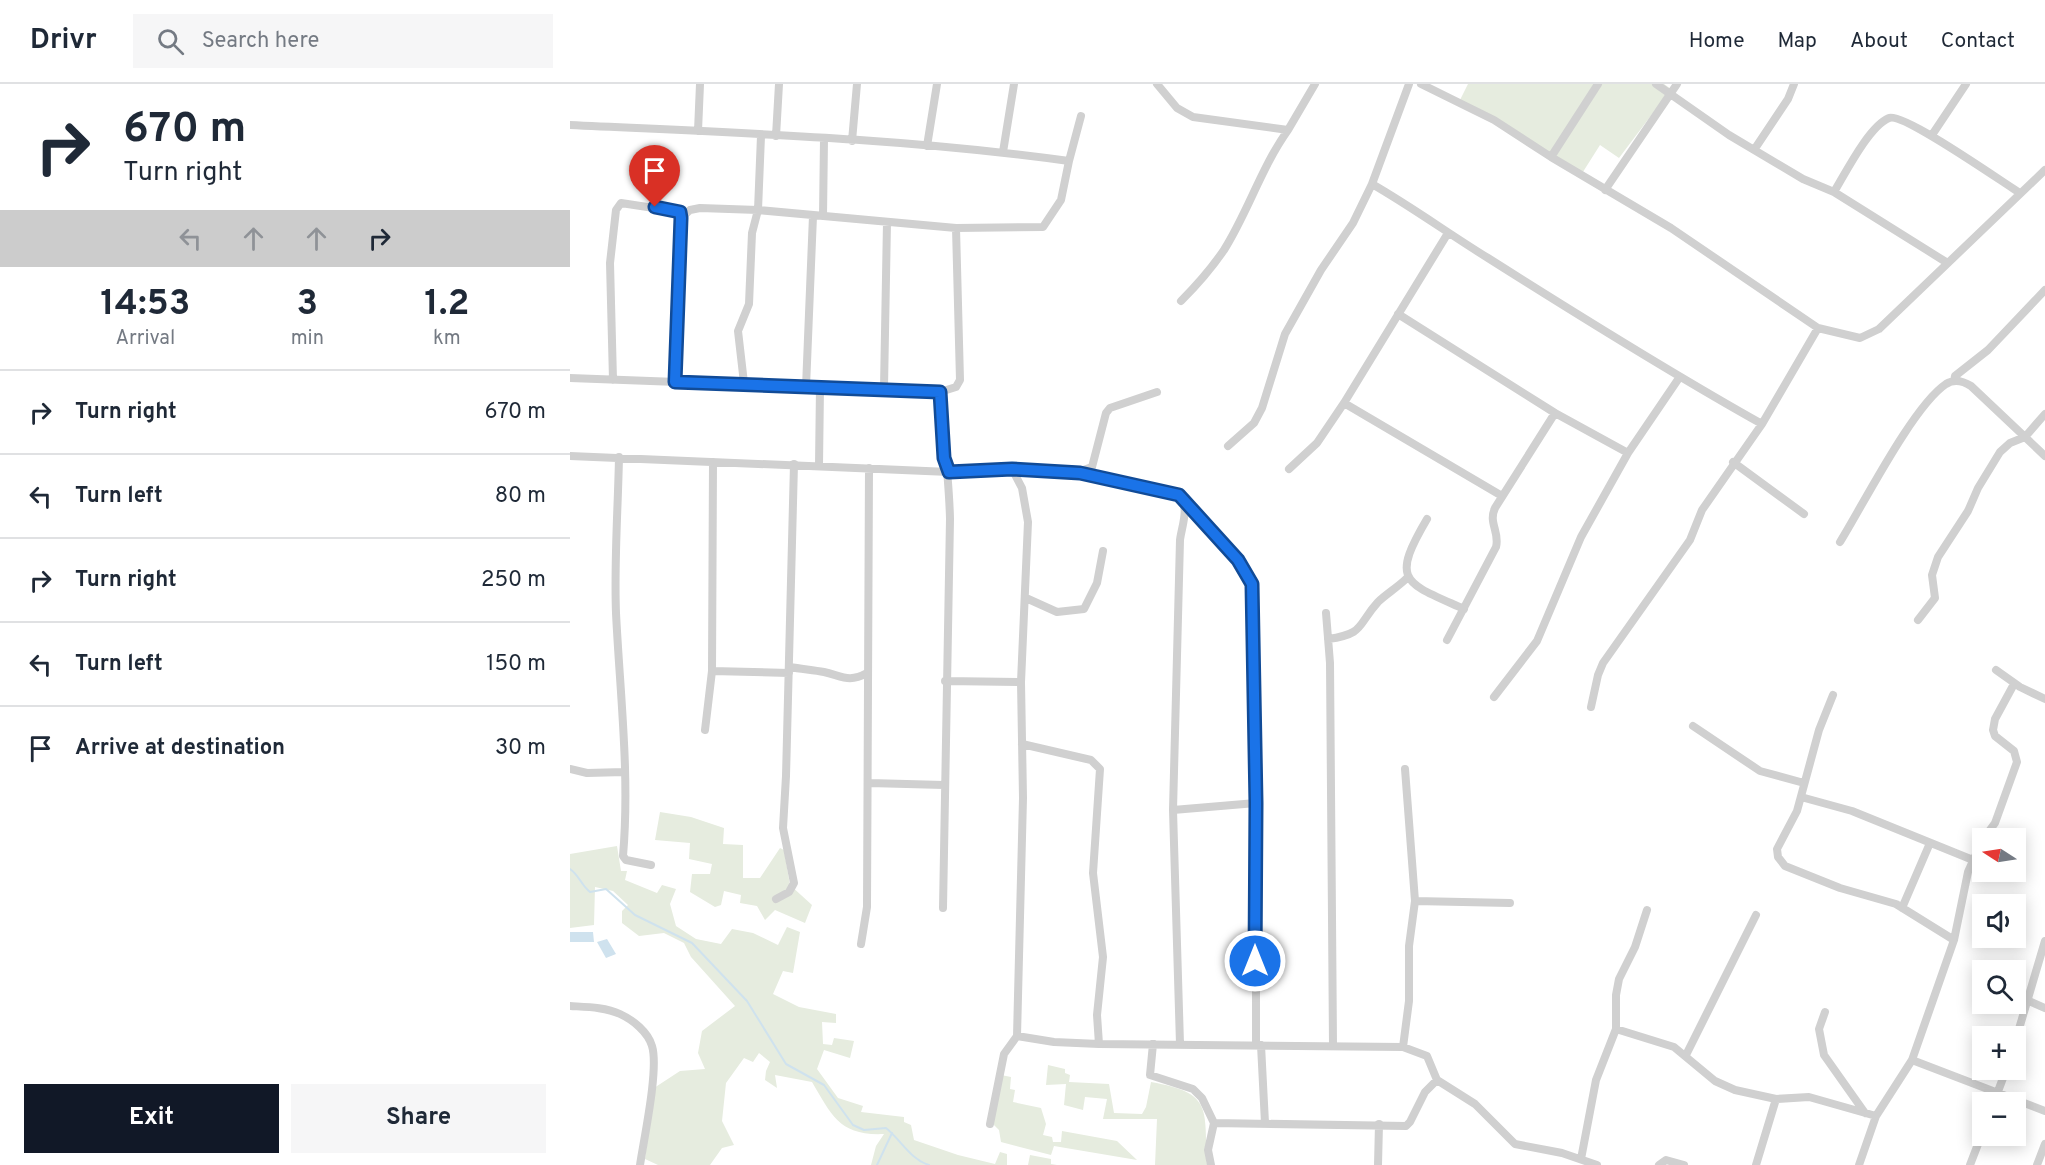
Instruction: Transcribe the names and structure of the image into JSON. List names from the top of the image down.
{
  "north": "left",
  "page": {
    "header": "Drivr",
    "search": "Search here",
    "nav": [
      "Home",
      "Map",
      "About",
      "Contact"
    ],
    "turn": ["670 m", "Turn right"],
    "eta": [
      "14:53",
      "Arrival",
      "3",
      "min",
      "1.2",
      "km"
    ],
    "list": [
      {
        "name": "Turn right",
        "value": "670 m"
      },
      {
        "name": "Turn left",
        "value": "80 m"
      },
      {
        "name": "Turn right",
        "value": "250 m"
      },
      {
        "name": "Turn left",
        "value": "150 m"
      },
      {
        "name": "Arrive at destination",
        "value": "30 m"
      }
    ],
    "map_buttons": ["+", "−"],
    "buttons": ["Exit", "Share"]
  }
}
